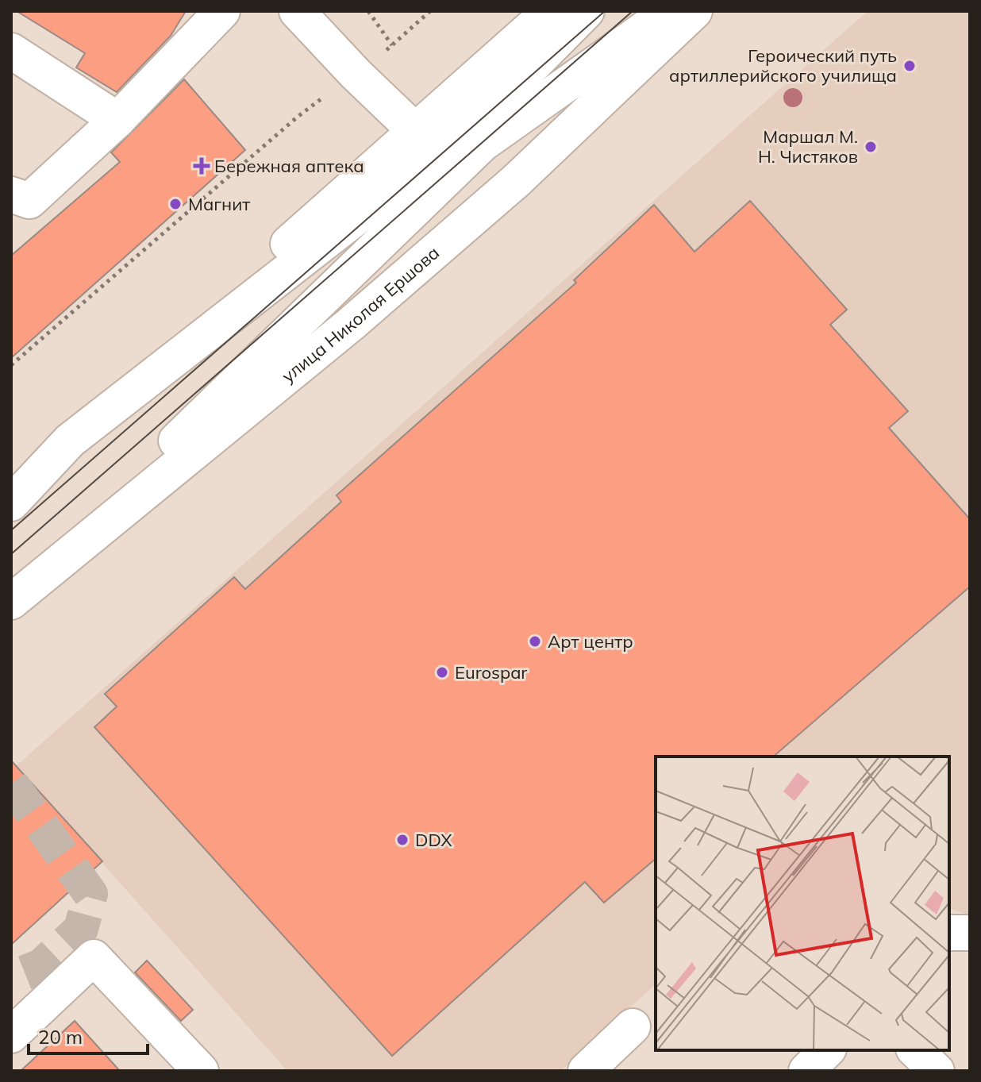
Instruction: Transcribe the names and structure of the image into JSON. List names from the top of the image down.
{
  "streets": {
    "main road": ["улица Николая Ершова"]
  },
  "places": {
    "other": [
      "Героический путь артиллерийского училища",
      "Маршал М. Н. Чистяков",
      "Магнит",
      "Арт центр",
      "Eurospar",
      "DDX"
    ],
    "health": ["Бережная аптека"]
  },
  "scale_bar": "20 m"
}
